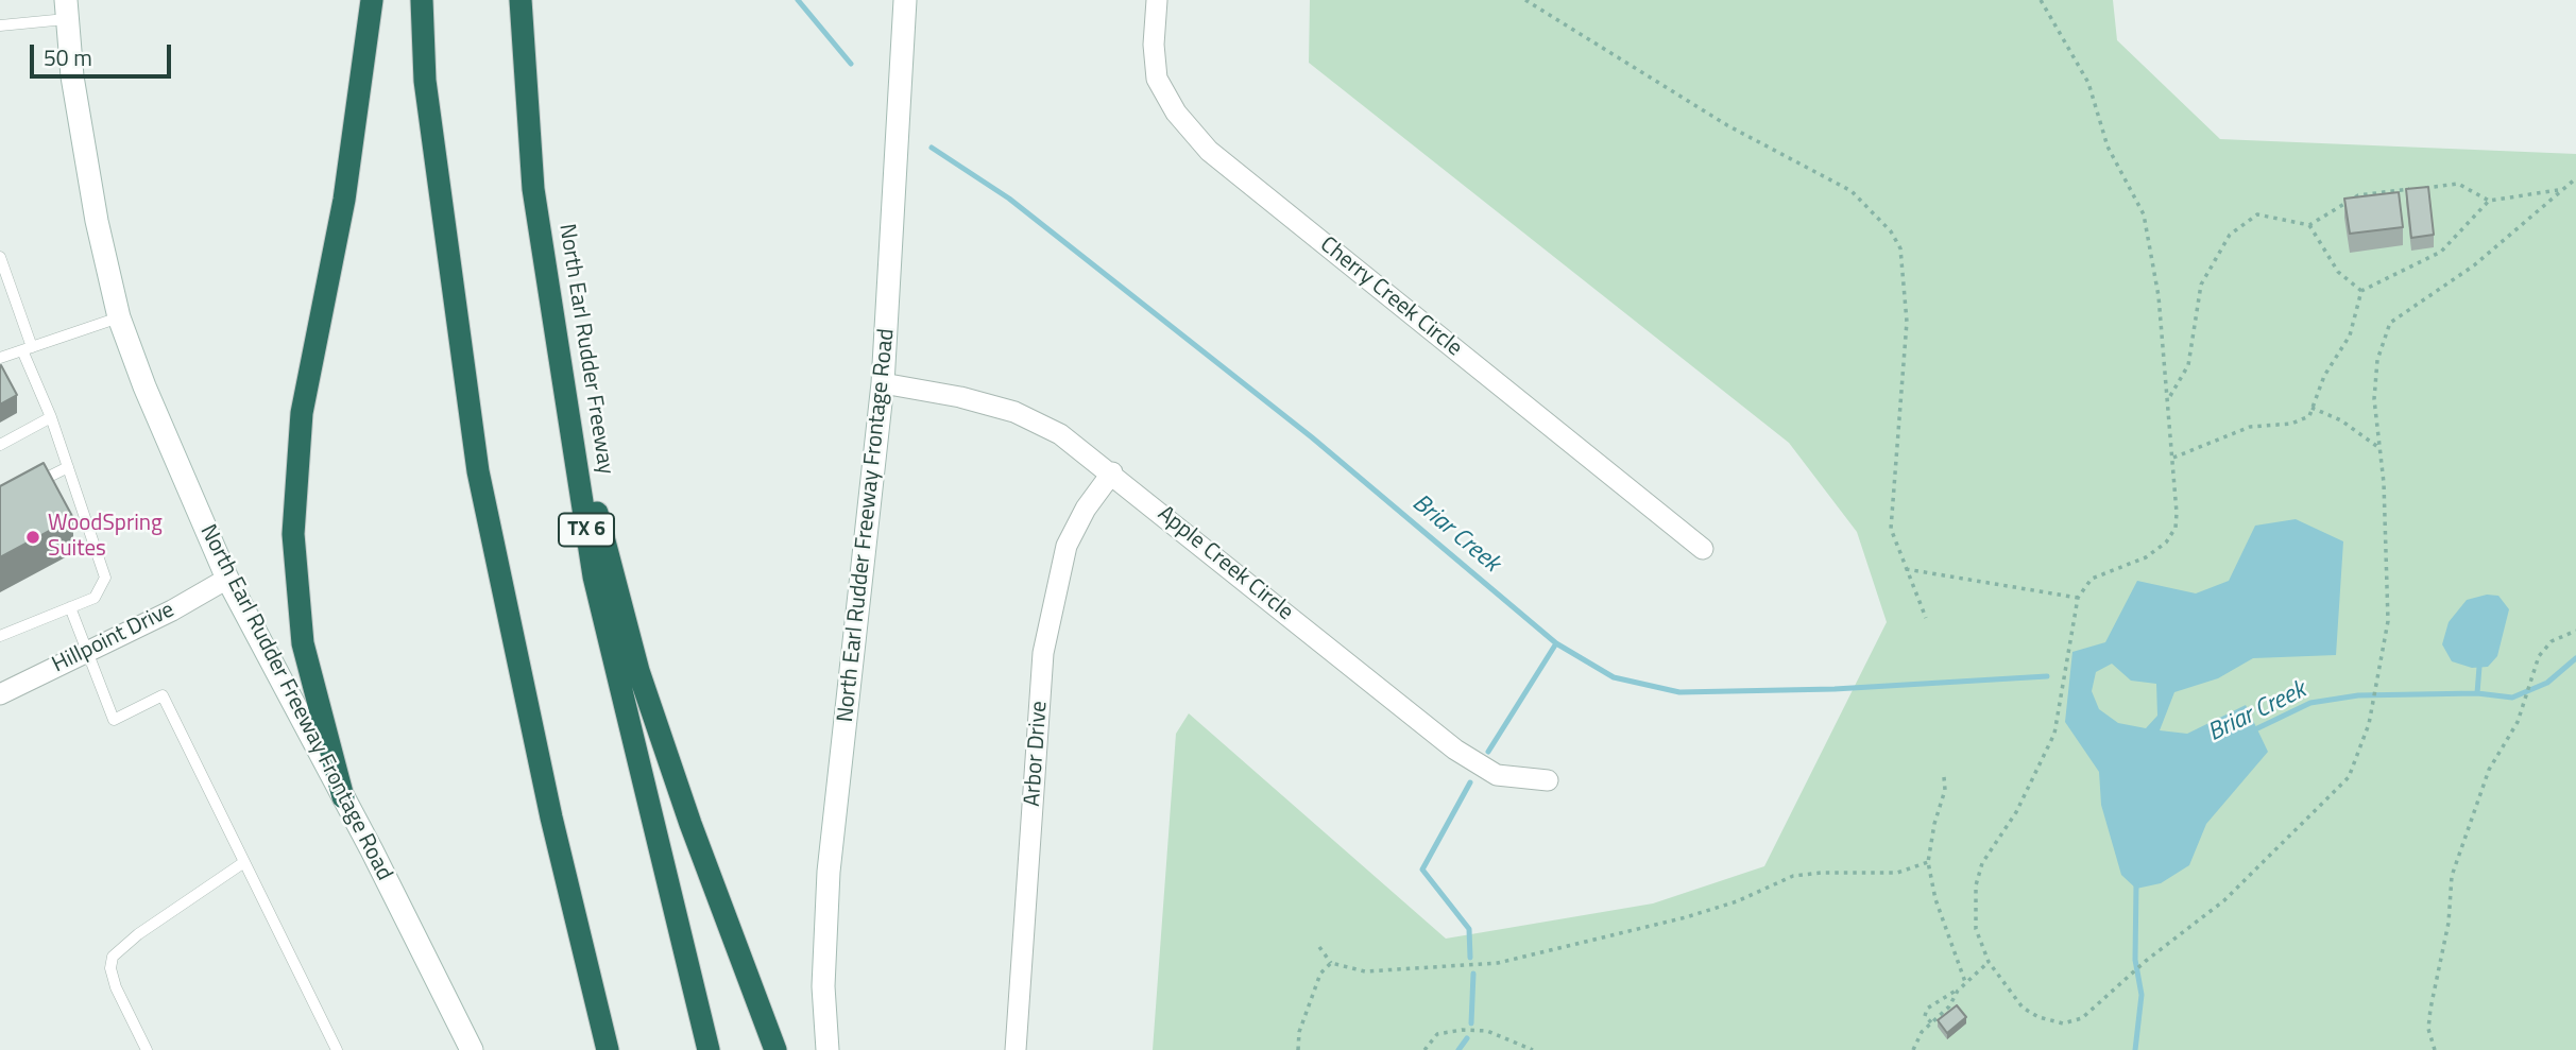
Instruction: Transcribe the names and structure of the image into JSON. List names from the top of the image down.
{
  "streets": {
    "highway": ["North Earl Rudder Freeway", "TX 6"],
    "main road": ["North Earl Rudder Freeway Frontage Road"],
    "street": [
      "Cherry Creek Circle",
      "Apple Creek Circle",
      "Hillpoint Drive",
      "Arbor Drive"
    ]
  },
  "crossings": [
    ["North Earl Rudder Freeway Frontage Road", "Apple Creek Circle"],
    ["North Earl Rudder Freeway Frontage Road", "Hillpoint Drive"],
    ["Apple Creek Circle", "Arbor Drive"]
  ],
  "water": ["Briar Creek"],
  "places": ["WoodSpring Suites"],
  "scale_bar": "50 m"
}
